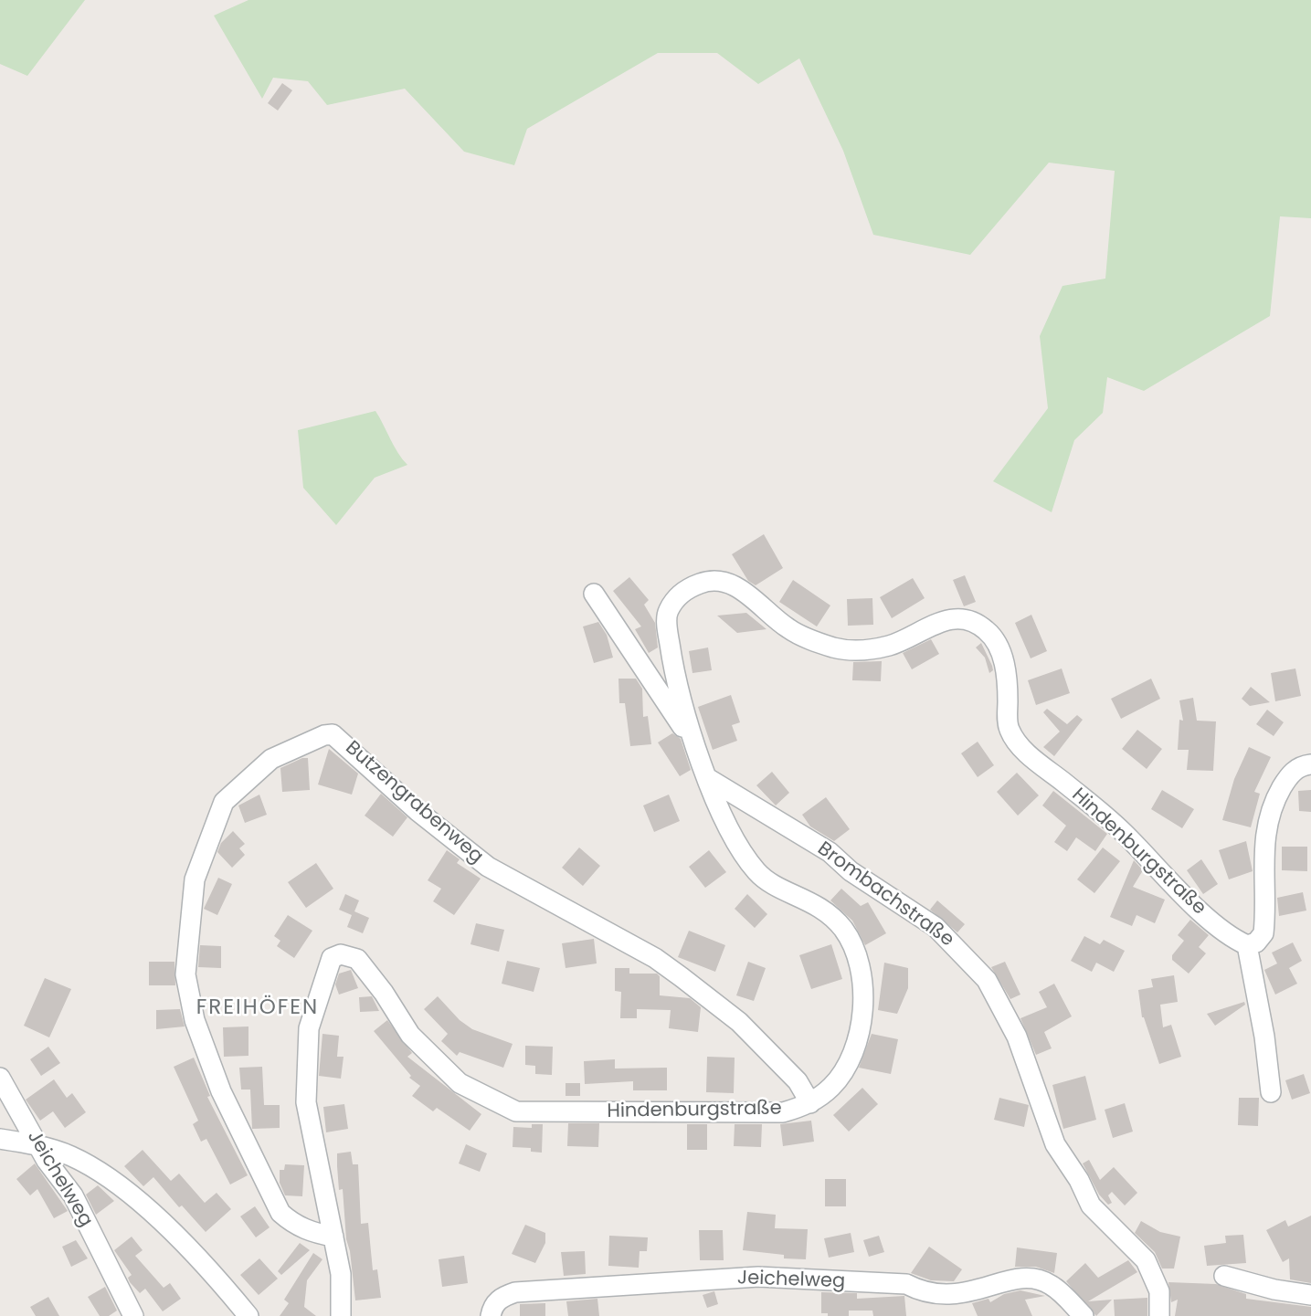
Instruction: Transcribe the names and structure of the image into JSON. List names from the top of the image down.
{
  "streets": {
    "street": [
      "Butzengrabenweg",
      "Hindenburgstraße",
      "Brombachstraße",
      "Jeichelweg"
    ]
  },
  "crossings": [
    ["Butzengrabenweg", "Hindenburgstraße"],
    ["Hindenburgstraße", "Brombachstraße"]
  ],
  "districts": ["FREIHÖFEN"]
}
